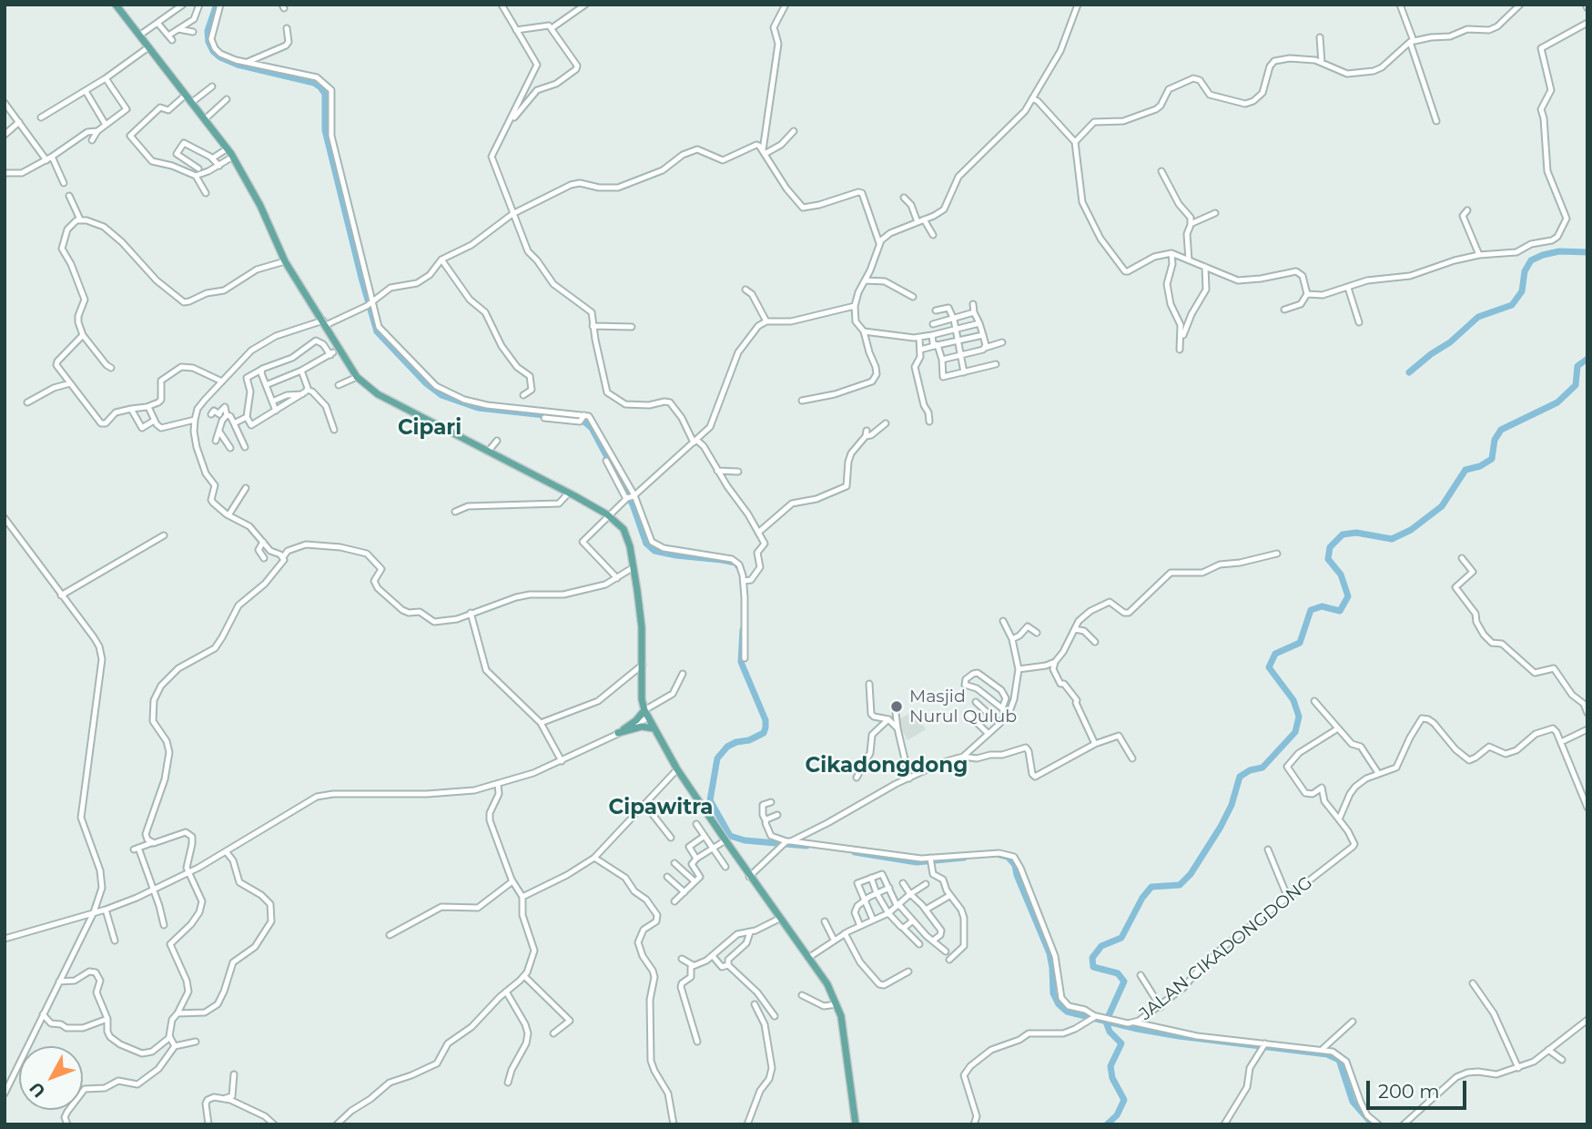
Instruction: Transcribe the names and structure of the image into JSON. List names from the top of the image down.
{
  "streets": {
    "street": ["JALAN CIKADONGDONG"]
  },
  "districts": ["Cipari", "Cikadongdong", "Cipawitra"],
  "places": ["Masjid Nurul Qulub"],
  "scale_bar": "200 m",
  "north": "bottom left"
}
